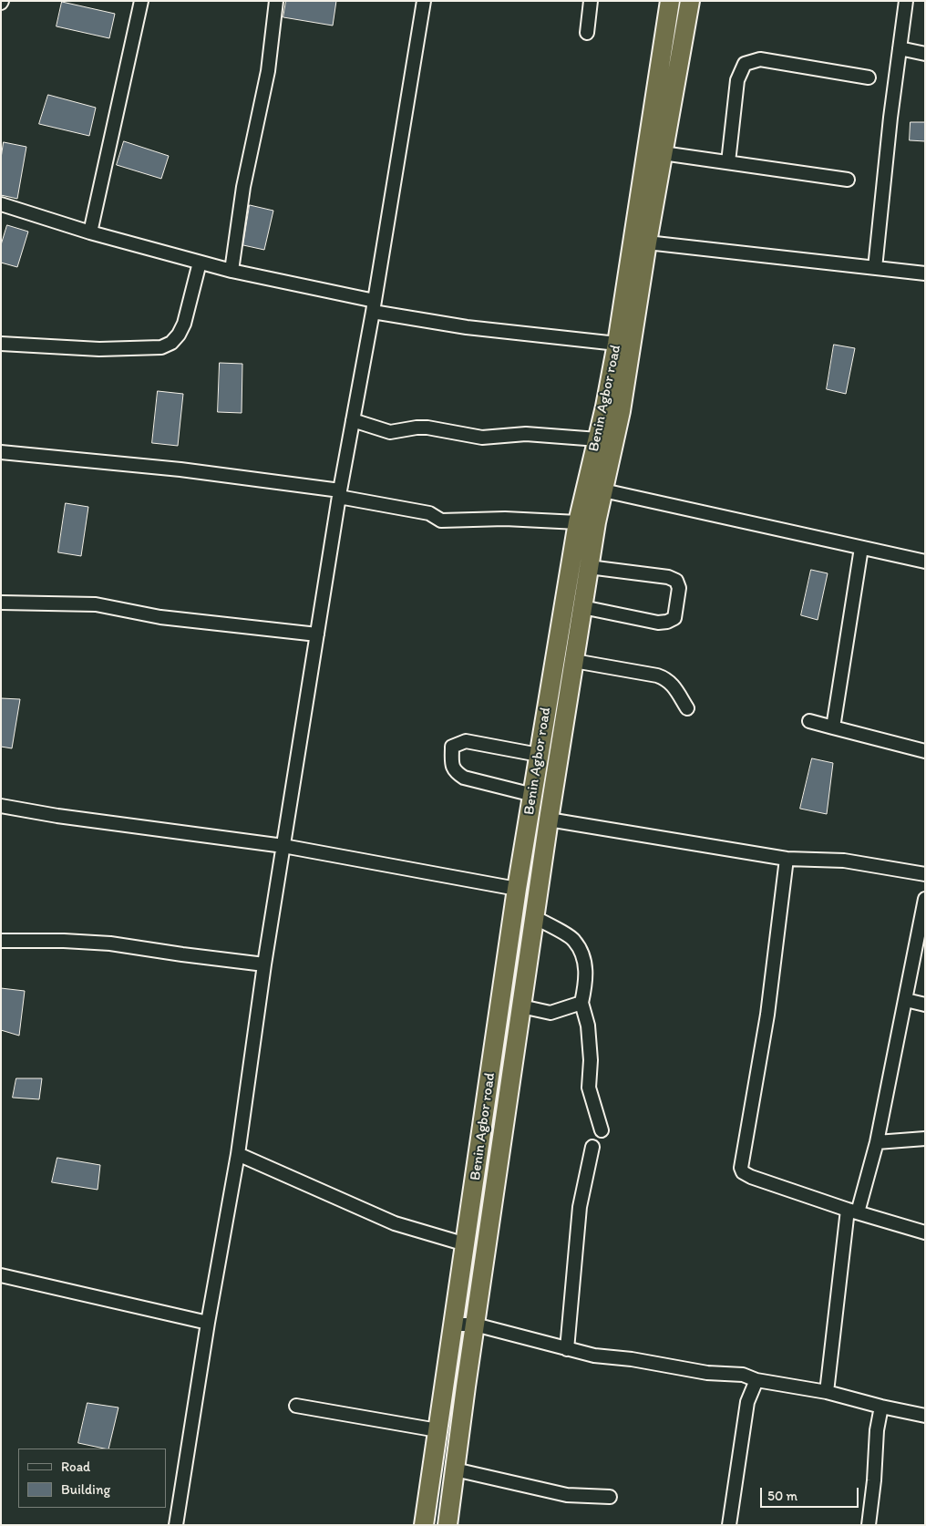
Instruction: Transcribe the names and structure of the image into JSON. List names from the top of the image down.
{
  "streets": {
    "highway": ["Benin Agbor road"]
  },
  "legend": ["Road", "Building"],
  "scale_bar": "50 m"
}
